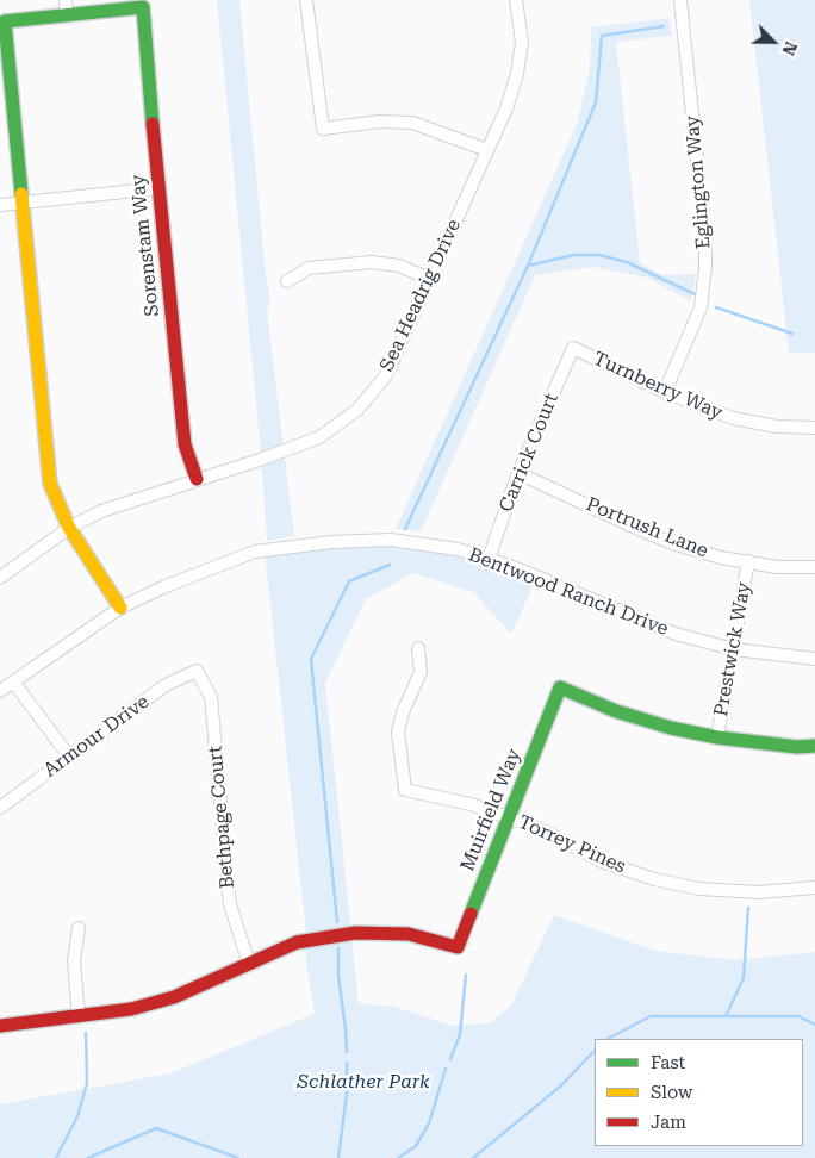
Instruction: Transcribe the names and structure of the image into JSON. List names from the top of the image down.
{
  "streets": {
    "street": [
      "Eglington Way",
      "Sorenstam Way",
      "Sea Headrig Drive",
      "Turnberry Way",
      "Carrick Court",
      "Portrush Lane",
      "Bentwood Ranch Drive",
      "Prestwick Way",
      "Armour Drive",
      "Muirfield Way",
      "Bethpage Court",
      "Torrey Pines"
    ]
  },
  "crossings": [
    ["Eglington Way", "Turnberry Way"],
    ["Sorenstam Way", "Sea Headrig Drive"],
    ["Turnberry Way", "Carrick Court"],
    ["Carrick Court", "Portrush Lane"],
    ["Carrick Court", "Bentwood Ranch Drive"],
    ["Portrush Lane", "Prestwick Way"],
    ["Bentwood Ranch Drive", "Prestwick Way"],
    ["Prestwick Way", "Muirfield Way"],
    ["Armour Drive", "Bethpage Court"],
    ["Muirfield Way", "Bethpage Court"],
    ["Muirfield Way", "Torrey Pines"]
  ],
  "parks": ["Schlather Park"],
  "legend": ["Fast", "Slow", "Jam"],
  "north": "bottom right"
}
